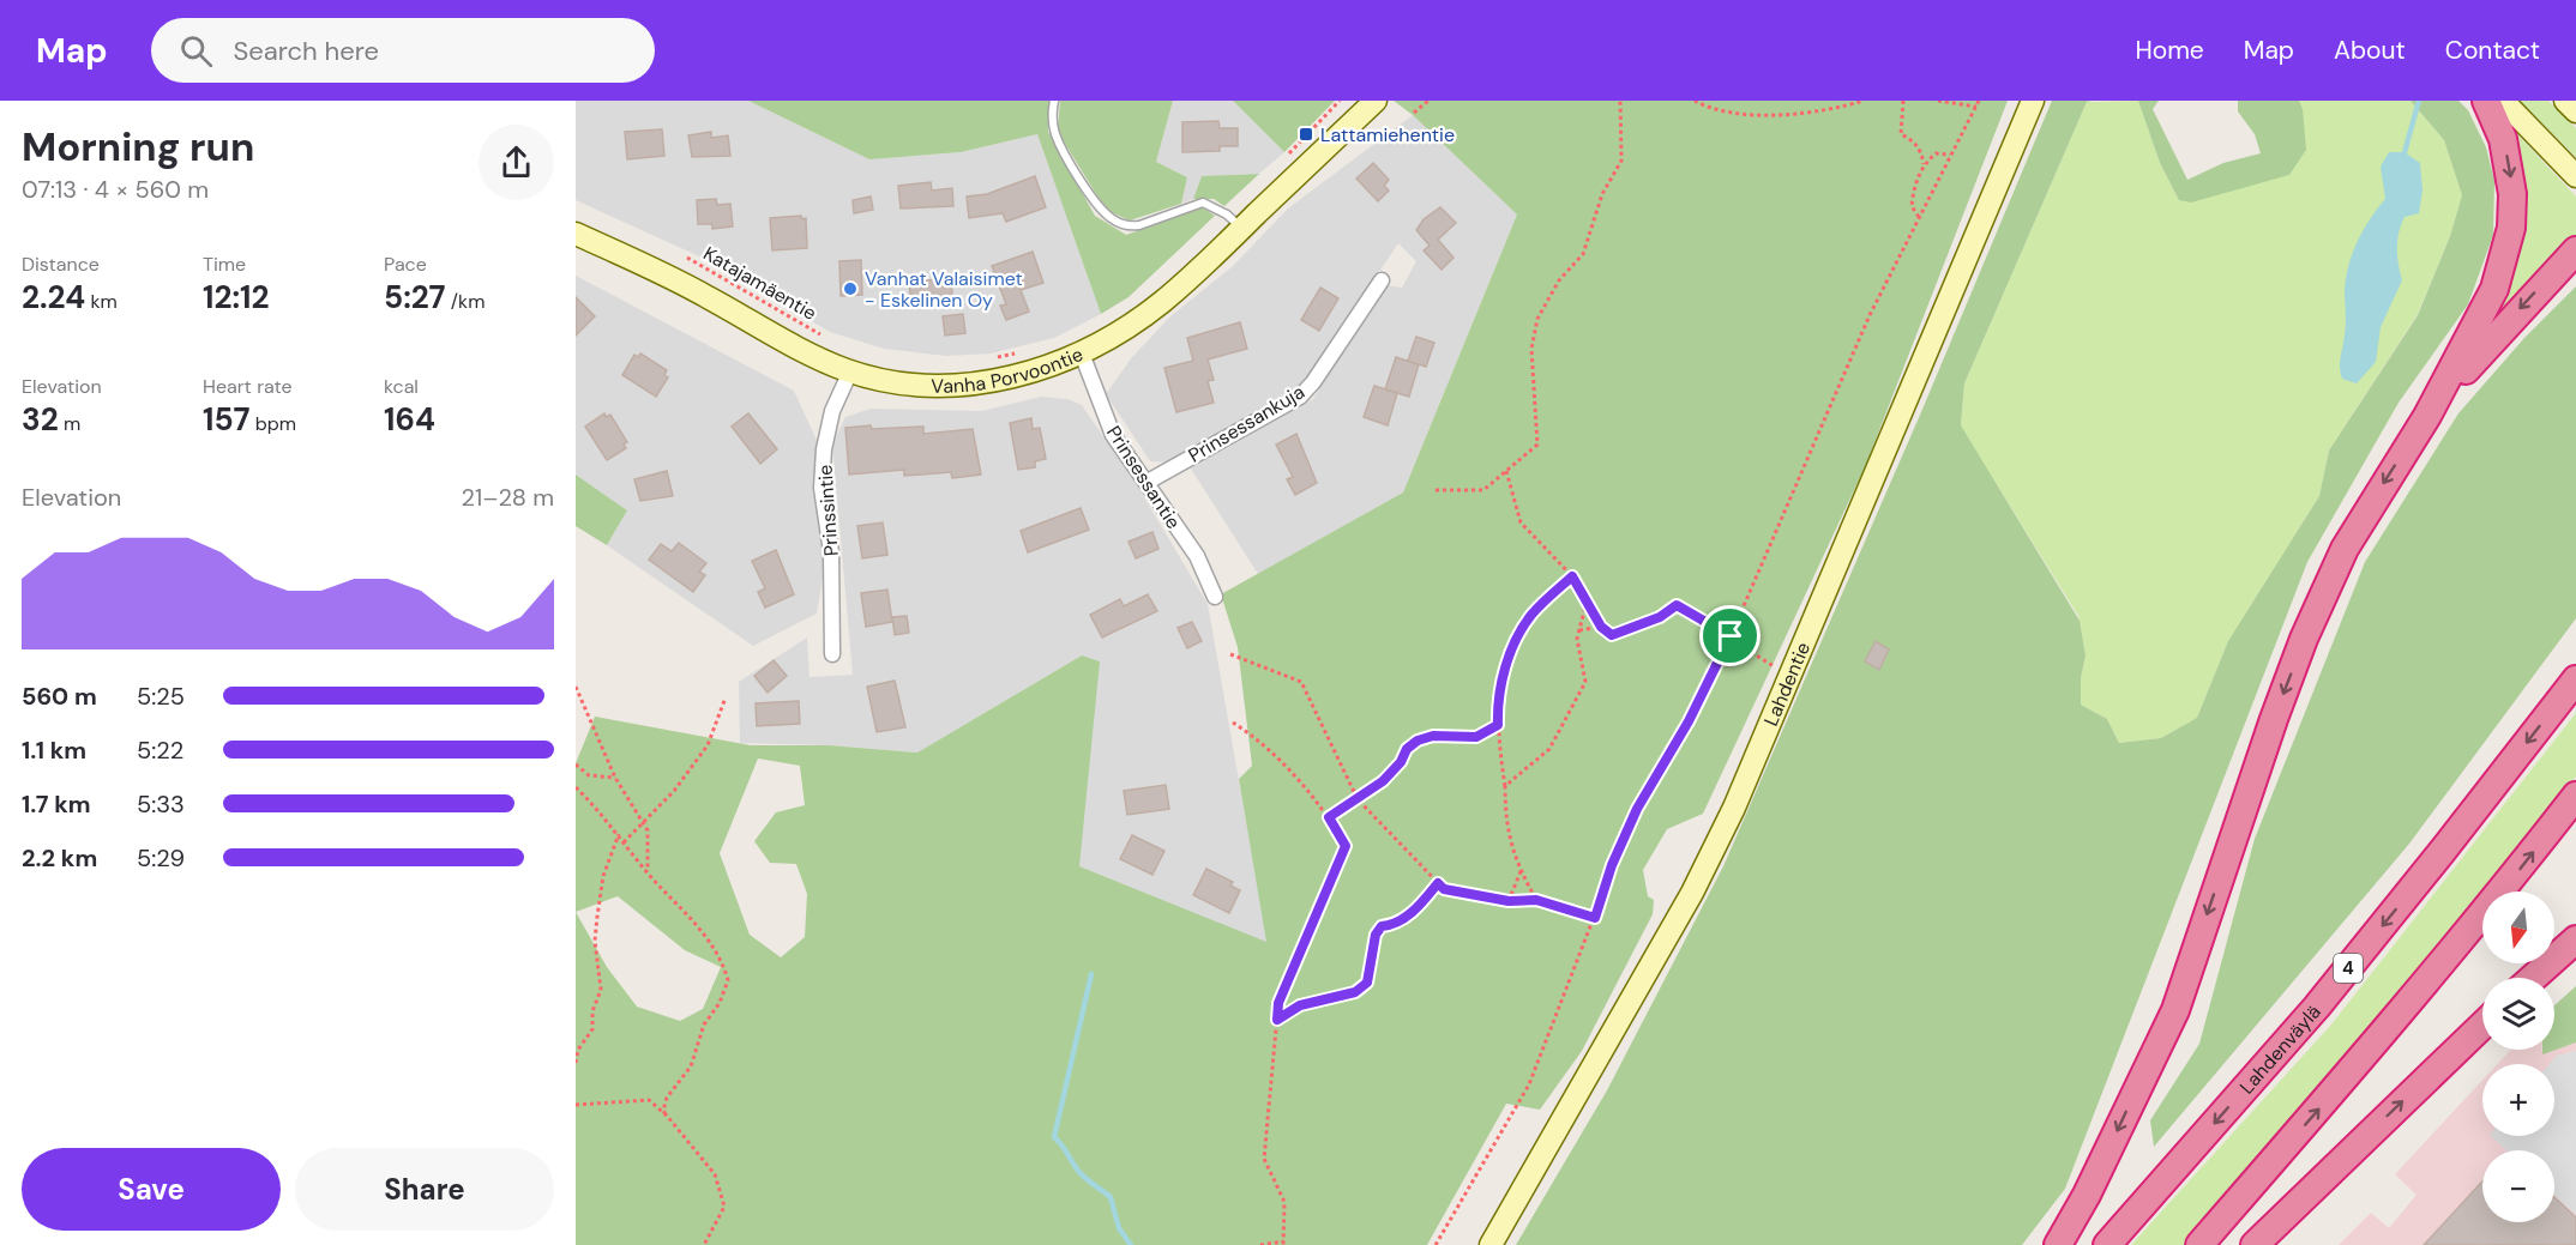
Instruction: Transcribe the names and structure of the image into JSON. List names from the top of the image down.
{
  "streets": {
    "highway": ["4", "Lahdenväylä"],
    "main road": ["Vanha Porvoontie", "Lahdentie"],
    "street": ["Prinsessankuja", "Prinsessantie", "Prinssintie"],
    "path": ["Katajamäentie"]
  },
  "crossings": [
    ["Vanha Porvoontie", "Prinsessantie"],
    ["Vanha Porvoontie", "Prinssintie"],
    ["Prinsessankuja", "Prinsessantie"]
  ],
  "places": {
    "transit": ["Lattamiehentie"],
    "other": ["Vanhat Valaisimet - Eskelinen Oy"]
  },
  "north": "bottom",
  "page": {
    "header": "Map",
    "search": "Search here",
    "nav": [
      "Home",
      "Map",
      "About",
      "Contact"
    ],
    "heading": ["Morning run", "07:13 · 4 × 560 m"],
    "stats": [
      ["Distance", "2.24 km"],
      ["Time", "12:12"],
      ["Pace", "5:27 /km"],
      ["Elevation", "32 m"],
      ["Heart rate", "157 bpm"],
      ["kcal", "164"]
    ],
    "chart": ["Elevation", "21–28 m"],
    "list": [
      {
        "name": "560 m",
        "note": "5:25"
      },
      {
        "name": "1.1 km",
        "note": "5:22"
      },
      {
        "name": "1.7 km",
        "note": "5:33"
      },
      {
        "name": "2.2 km",
        "note": "5:29"
      }
    ],
    "map_buttons": ["+", "−"],
    "buttons": ["Save", "Share"]
  }
}
